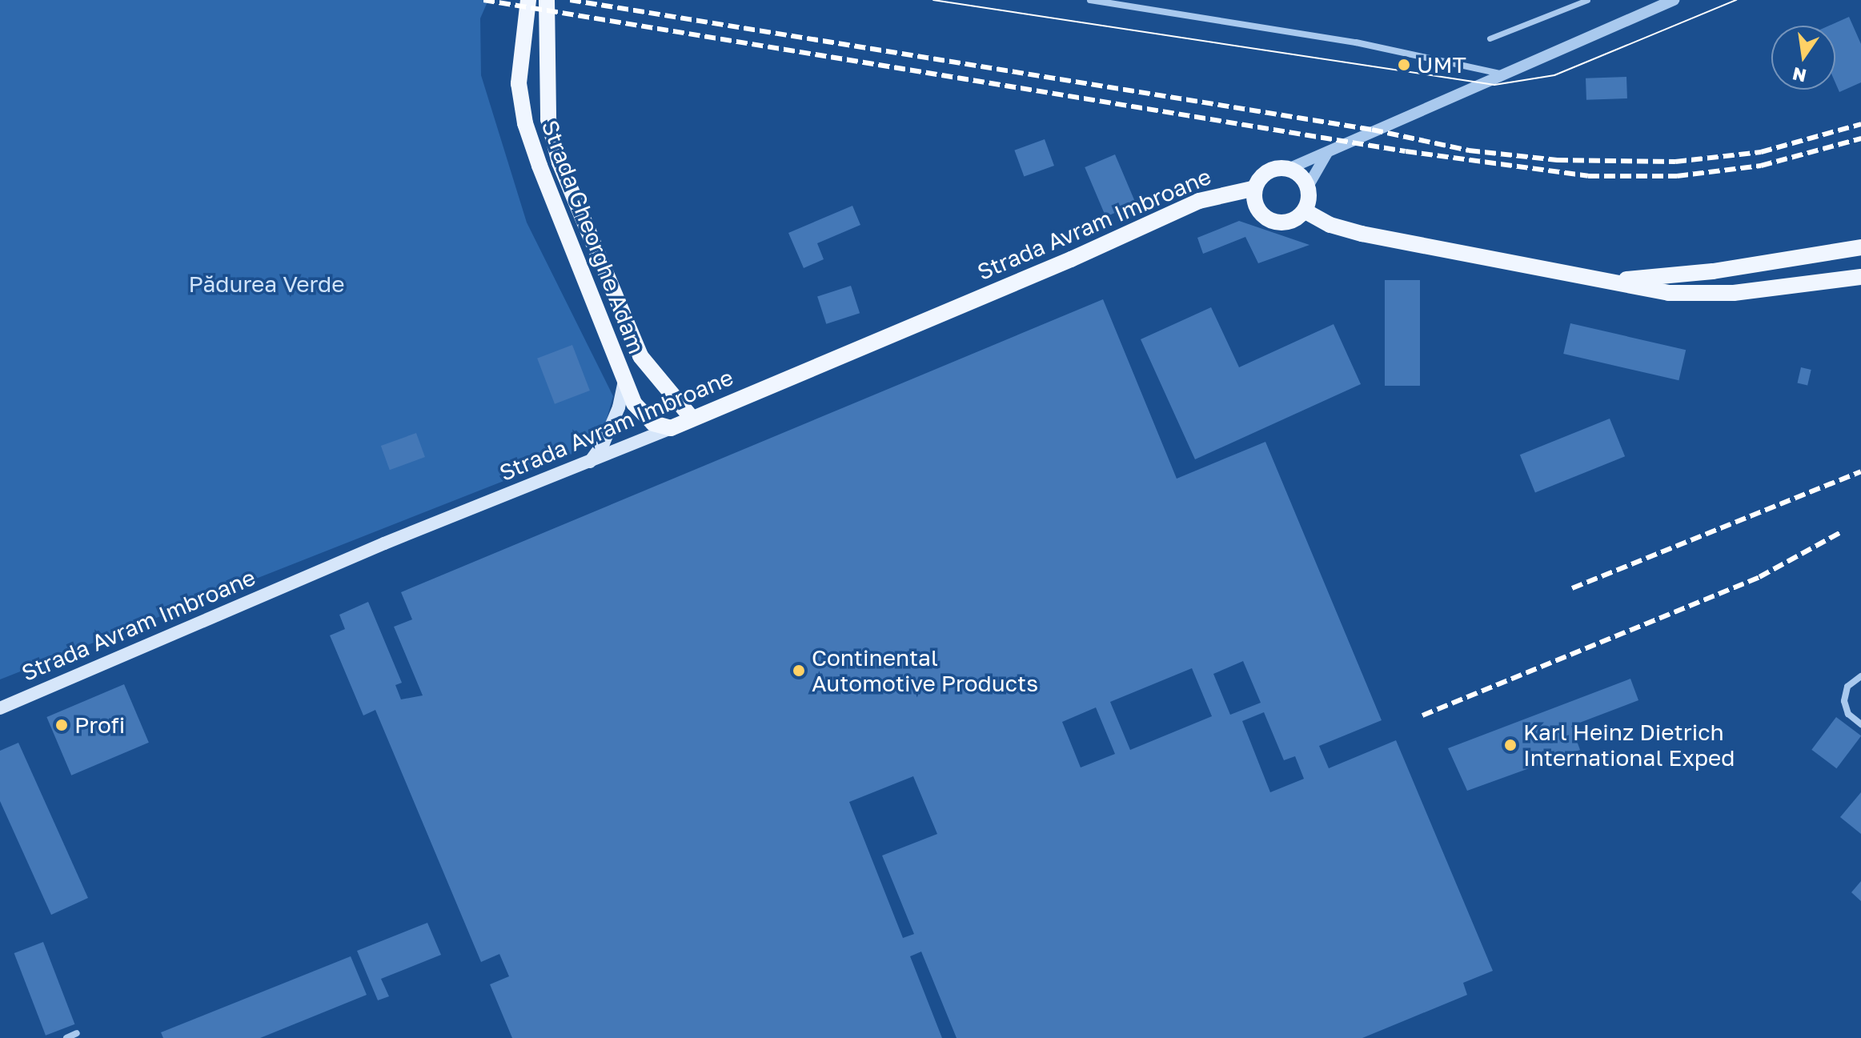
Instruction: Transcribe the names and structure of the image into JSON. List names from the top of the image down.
{
  "streets": {
    "main road": ["Strada Avram Imbroane", "Strada Gheorghe Adam"]
  },
  "crossings": [
    ["Strada Avram Imbroane", "Strada Gheorghe Adam"]
  ],
  "parks": ["Pădurea Verde"],
  "places": [
    "UMT",
    "Continental Automotive Products",
    "Profi",
    "Karl Heinz Dietrich International Exped"
  ],
  "north": "bottom"
}
